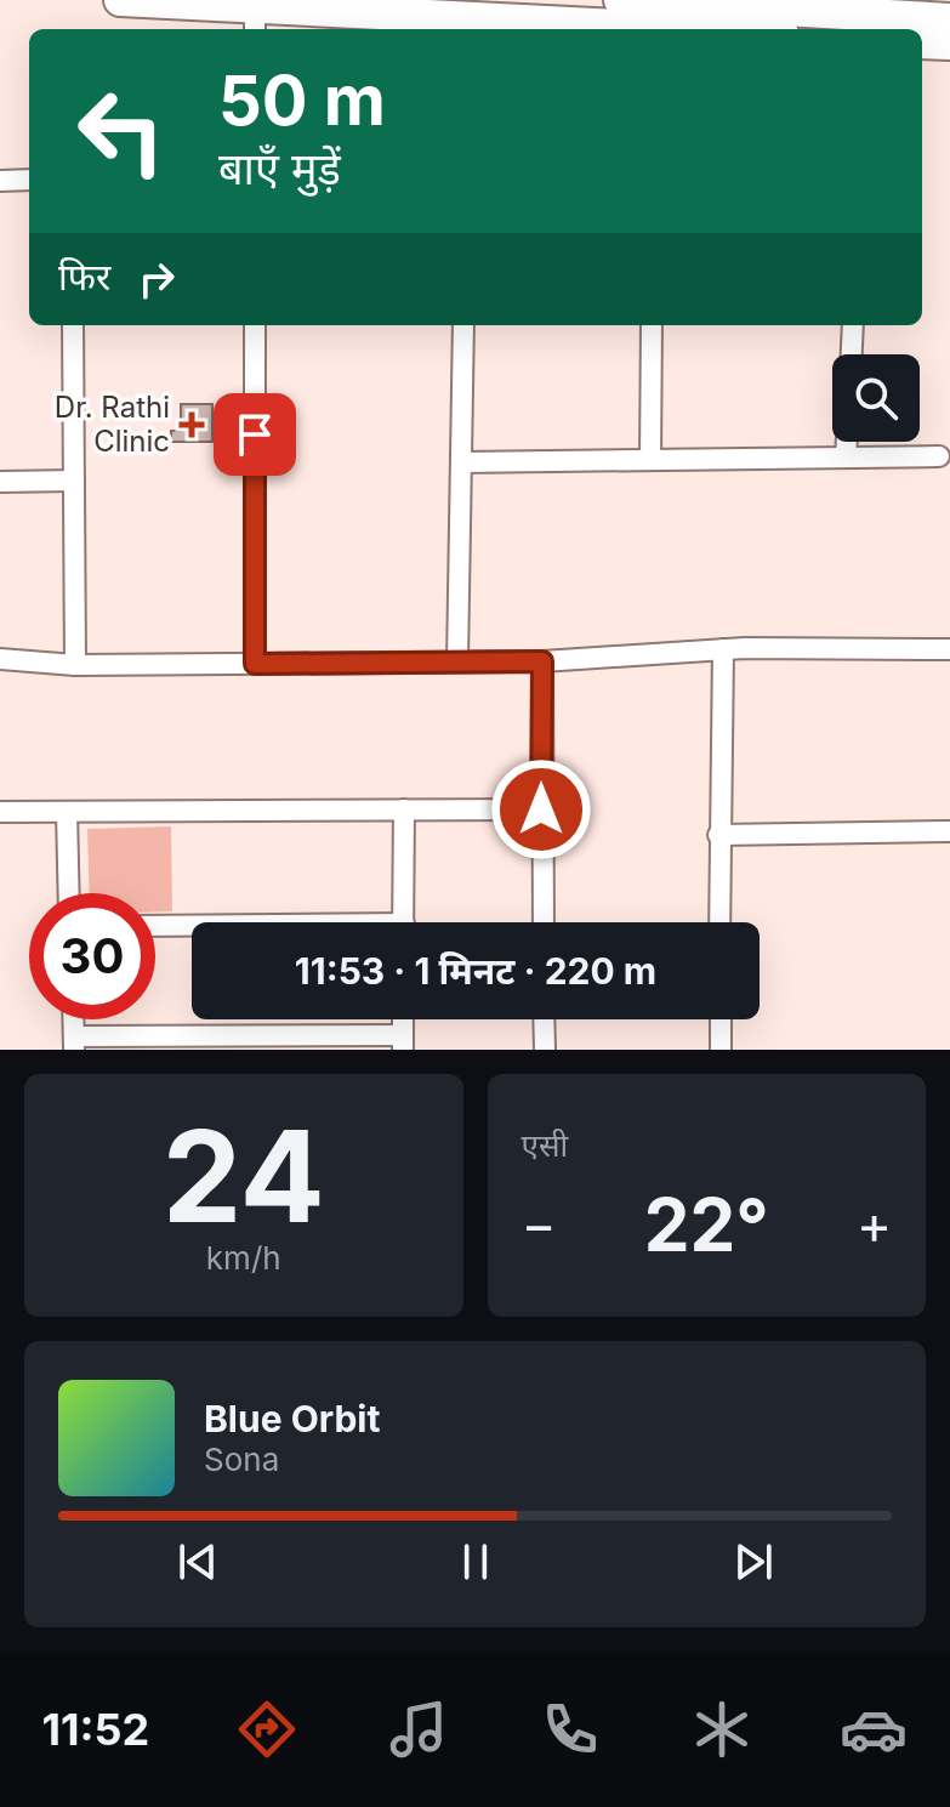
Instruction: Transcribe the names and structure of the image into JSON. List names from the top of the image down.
{
  "places": {
    "health": ["Dr. Rathi Clinic"]
  },
  "page": {
    "turn": ["50 m", "बाएँ मुड़ें"],
    "then": "फिर",
    "limit": "30",
    "trip": "11:53 · 1 मिनट · 220 m",
    "tile": [
      ["24", "km/h"],
      "एसी"
    ],
    "heat": ["−", "22°", "+"],
    "song": ["Blue Orbit", "Sona"],
    "tabs": "11:52"
  }
}
